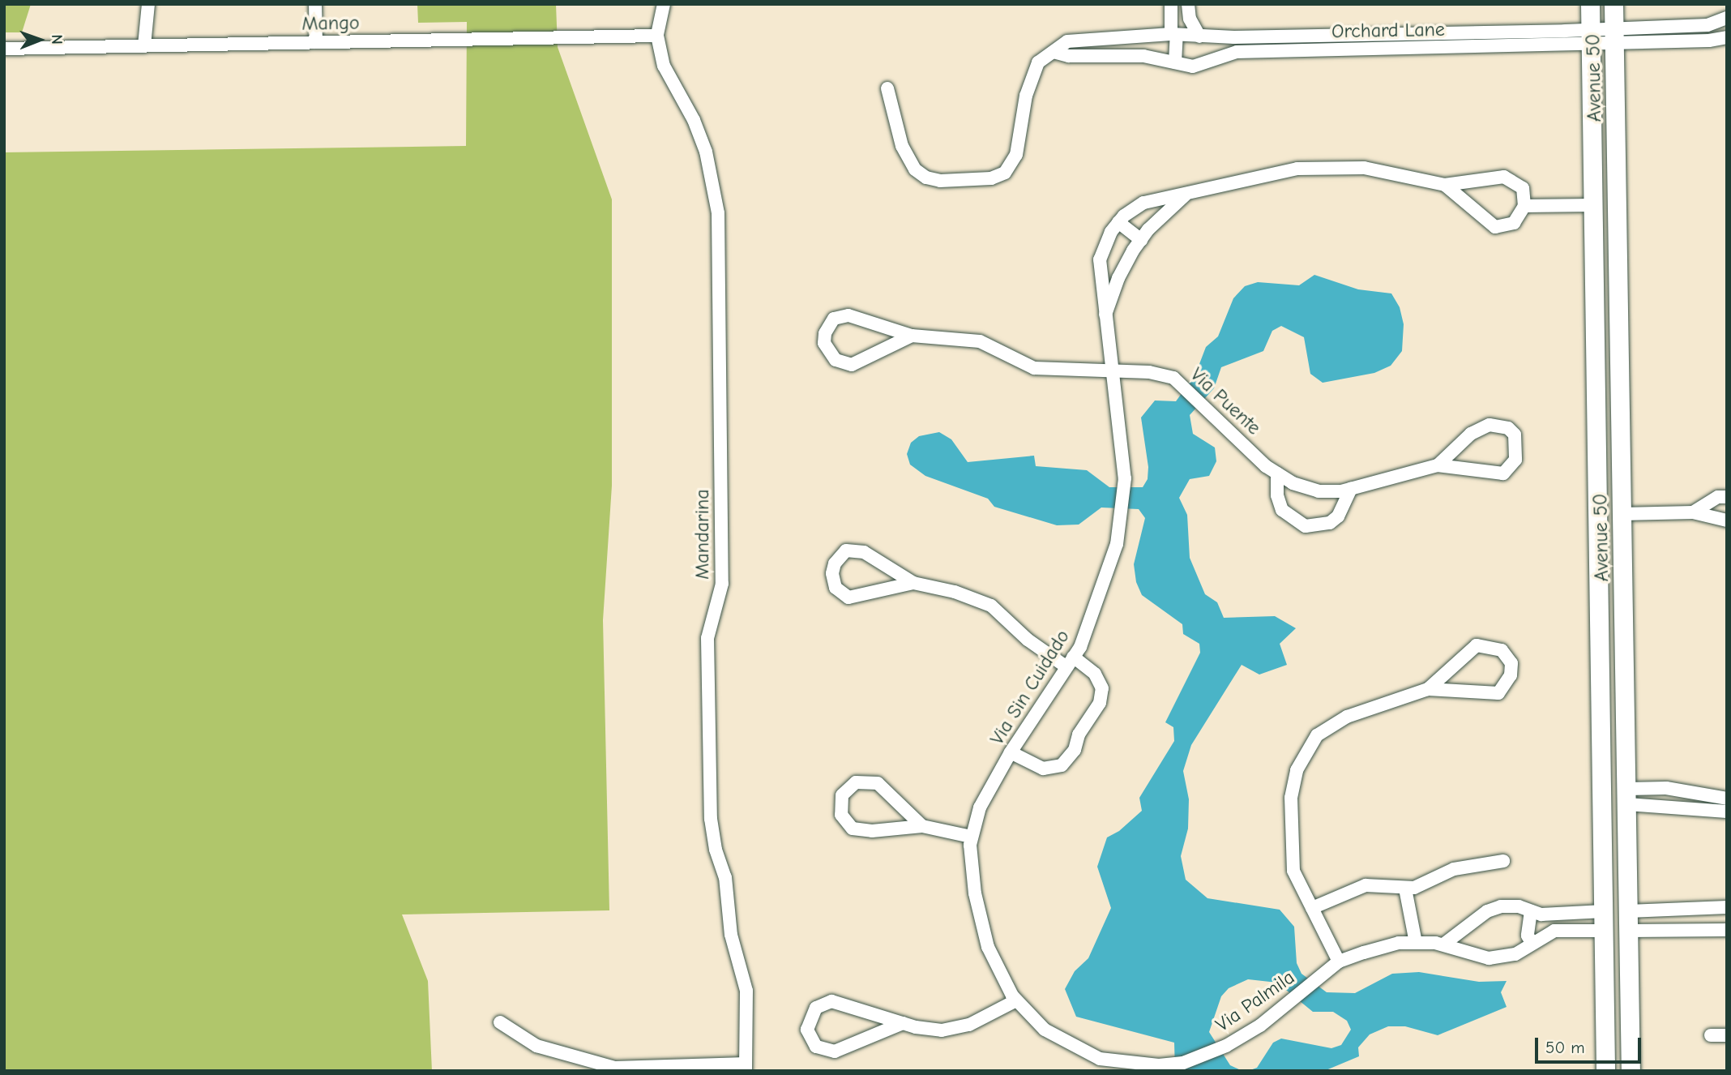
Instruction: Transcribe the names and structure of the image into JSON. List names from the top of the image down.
{
  "streets": {
    "main road": ["Avenue 50"],
    "street": [
      "Mango",
      "Orchard Lane",
      "Via Puente",
      "Mandarina",
      "Via Sin Cuidado",
      "Via Palmila"
    ]
  },
  "crossings": [
    ["Mango", "Mandarina"],
    ["Orchard Lane", "Avenue 50"],
    ["Avenue 50", "Via Palmila"],
    ["Via Puente", "Via Sin Cuidado"],
    ["Via Sin Cuidado", "Via Palmila"]
  ],
  "scale_bar": "50 m",
  "north": "right"
}
